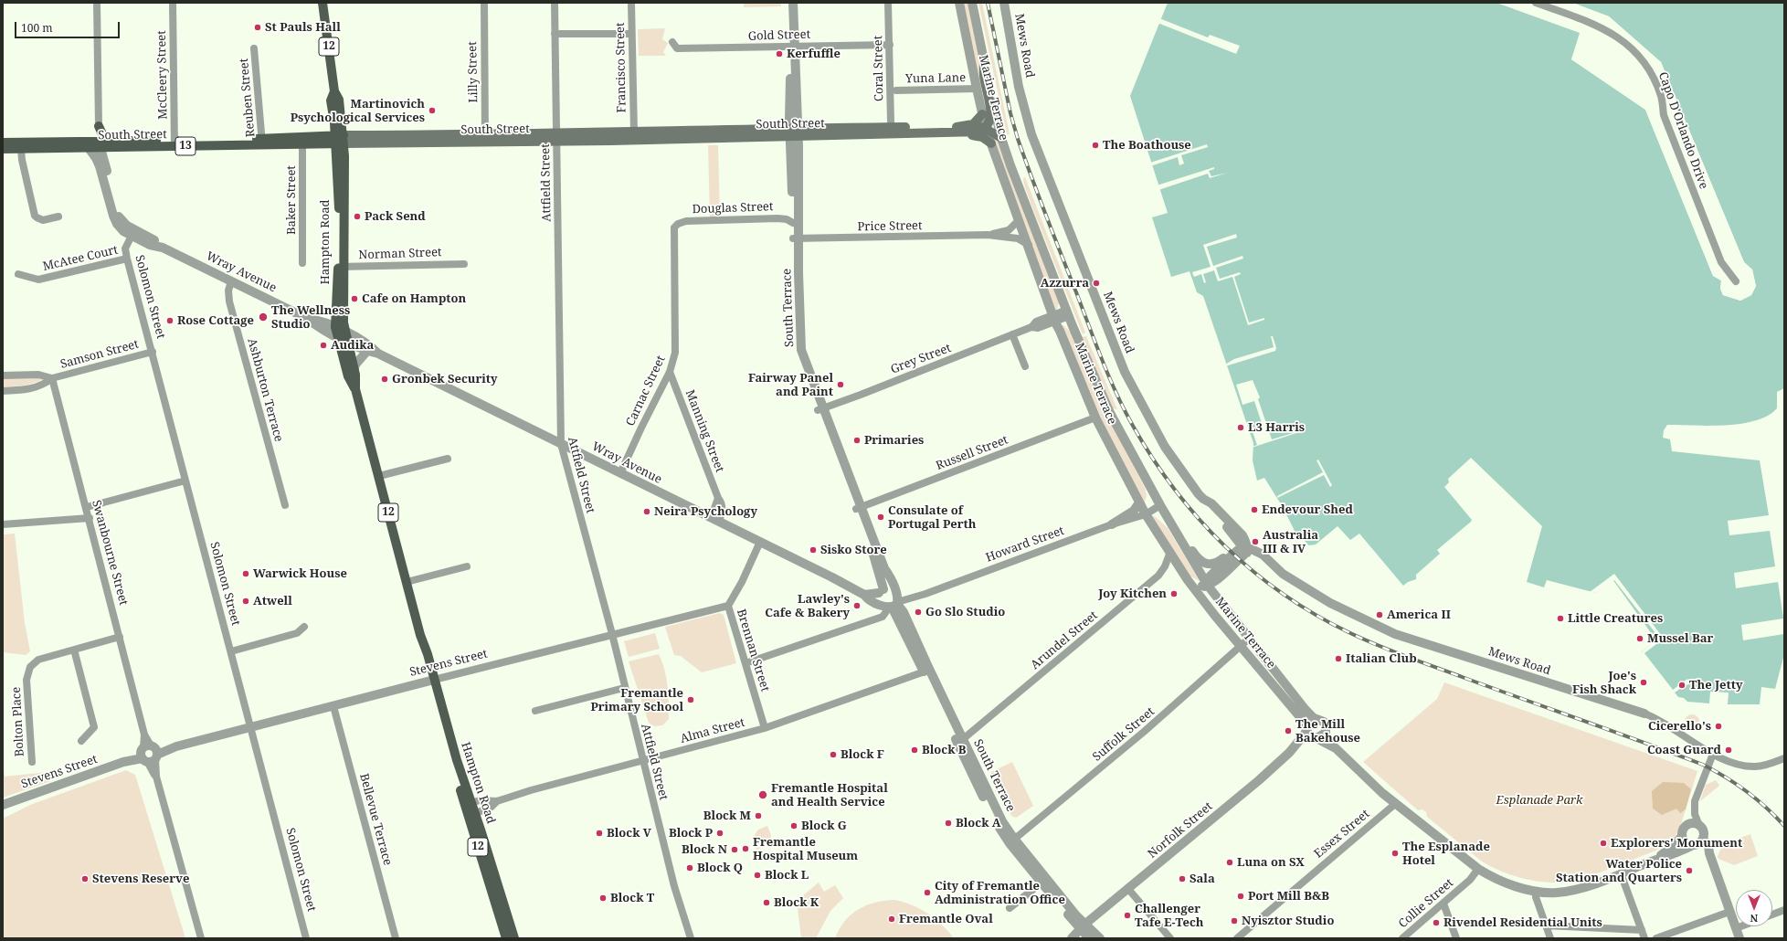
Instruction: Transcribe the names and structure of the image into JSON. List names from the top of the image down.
{
  "streets": {
    "main road": [
      "12",
      "South Street",
      "13",
      "Hampton Road"
    ],
    "street": [
      "Gold Street",
      "Mews Road",
      "Francisco Street",
      "Coral Street",
      "Lilly Street",
      "McCleery Street",
      "Yuna Lane",
      "Reuben Street",
      "Marine Terrace",
      "Capo D'Orlando Drive",
      "Attfield Street",
      "Baker Street",
      "Douglas Street",
      "Price Street",
      "Norman Street",
      "McAtee Court",
      "Wray Avenue",
      "Solomon Street",
      "South Terrace",
      "Samson Street",
      "Grey Street",
      "Ashburton Terrace",
      "Carnac Street",
      "Manning Street",
      "Russell Street",
      "Howard Street",
      "Swanbourne Street",
      "Arundel Street",
      "Brennan Street",
      "Stevens Street",
      "Bolton Place",
      "Alma Street",
      "Suffolk Street",
      "Bellevue Terrace",
      "Norfolk Street",
      "Essex Street",
      "Collie Street"
    ]
  },
  "crossings": [
    ["Gold Street", "Coral Street"],
    ["Gold Street", "South Terrace"],
    ["Francisco Street", "South Street"],
    ["Coral Street", "South Street"],
    ["Lilly Street", "South Street"],
    ["McCleery Street", "South Street"],
    ["Yuna Lane", "Marine Terrace"],
    ["Reuben Street", "South Street"],
    ["Marine Terrace", "South Street"],
    ["Marine Terrace", "Price Street"],
    ["Marine Terrace", "Grey Street"],
    ["Marine Terrace", "Russell Street"],
    ["Marine Terrace", "Howard Street"],
    ["Marine Terrace", "Arundel Street"],
    ["Marine Terrace", "Suffolk Street"],
    ["Marine Terrace", "Norfolk Street"],
    ["Marine Terrace", "Essex Street"],
    ["Marine Terrace", "Collie Street"],
    ["South Street", "Attfield Street"],
    ["South Street", "Baker Street"],
    ["South Street", "Hampton Road"],
    ["South Street", "South Terrace"],
    ["Attfield Street", "Wray Avenue"],
    ["Attfield Street", "Stevens Street"],
    ["Attfield Street", "Alma Street"],
    ["Douglas Street", "South Terrace"],
    ["Douglas Street", "Carnac Street"],
    ["Price Street", "South Terrace"],
    ["Hampton Road", "Norman Street"],
    ["Hampton Road", "Wray Avenue"],
    ["Hampton Road", "Stevens Street"],
    ["Hampton Road", "Alma Street"],
    ["McAtee Court", "Solomon Street"],
    ["Wray Avenue", "Solomon Street"],
    ["Wray Avenue", "South Terrace"],
    ["Wray Avenue", "Ashburton Terrace"],
    ["Wray Avenue", "Carnac Street"],
    ["Wray Avenue", "Manning Street"],
    ["Wray Avenue", "Howard Street"],
    ["Wray Avenue", "Brennan Street"],
    ["Solomon Street", "Samson Street"],
    ["Solomon Street", "Stevens Street"],
    ["South Terrace", "Grey Street"],
    ["South Terrace", "Russell Street"],
    ["South Terrace", "Howard Street"],
    ["South Terrace", "Arundel Street"],
    ["South Terrace", "Alma Street"],
    ["South Terrace", "Suffolk Street"],
    ["South Terrace", "Norfolk Street"],
    ["Samson Street", "Swanbourne Street"],
    ["Carnac Street", "Manning Street"],
    ["Swanbourne Street", "Stevens Street"],
    ["Swanbourne Street", "Bolton Place"],
    ["Brennan Street", "Stevens Street"],
    ["Brennan Street", "Alma Street"],
    ["Stevens Street", "Bellevue Terrace"]
  ],
  "parks": ["Esplanade Park"],
  "places": [
    "St Pauls Hall",
    "Kerfuffle",
    "Martinovich Psychological Services",
    "The Boathouse",
    "Pack Send",
    "Azzurra",
    "Cafe on Hampton",
    "The Wellness Studio",
    "Rose Cottage",
    "Audika",
    "Gronbek Security",
    "Fairway Panel and Paint",
    "L3 Harris",
    "Primaries",
    "Endevour Shed",
    "Neira Psychology",
    "Consulate of Portugal Perth",
    "Australia III & IV",
    "Sisko Store",
    "Warwick House",
    "Joy Kitchen",
    "Atwell",
    "Lawley's Cafe & Bakery",
    "Go Slo Studio",
    "America II",
    "Little Creatures",
    "Mussel Bar",
    "Italian Club",
    "Joe's Fish Shack",
    "The Jetty",
    "Fremantle Primary School",
    "Cicerello's",
    "The Mill Bakehouse",
    "Block B",
    "Coast Guard",
    "Block F",
    "Fremantle Hospital and Health Service",
    "Block M",
    "Block A",
    "Block G",
    "Block V",
    "Block P",
    "Explorers' Monument",
    "Fremantle Hospital Museum",
    "Block N",
    "The Esplanade Hotel",
    "Luna on SX",
    "Block Q",
    "Water Police Station and Quarters",
    "Block L",
    "Stevens Reserve",
    "Sala",
    "City of Fremantle Administration Office",
    "Port Mill B&B",
    "Block T",
    "Block K",
    "Challenger Tafe E-Tech",
    "Fremantle Oval",
    "Nyisztor Studio",
    "Rivendel Residential Units"
  ],
  "scale_bar": "100 m",
  "north": "bottom"
}
